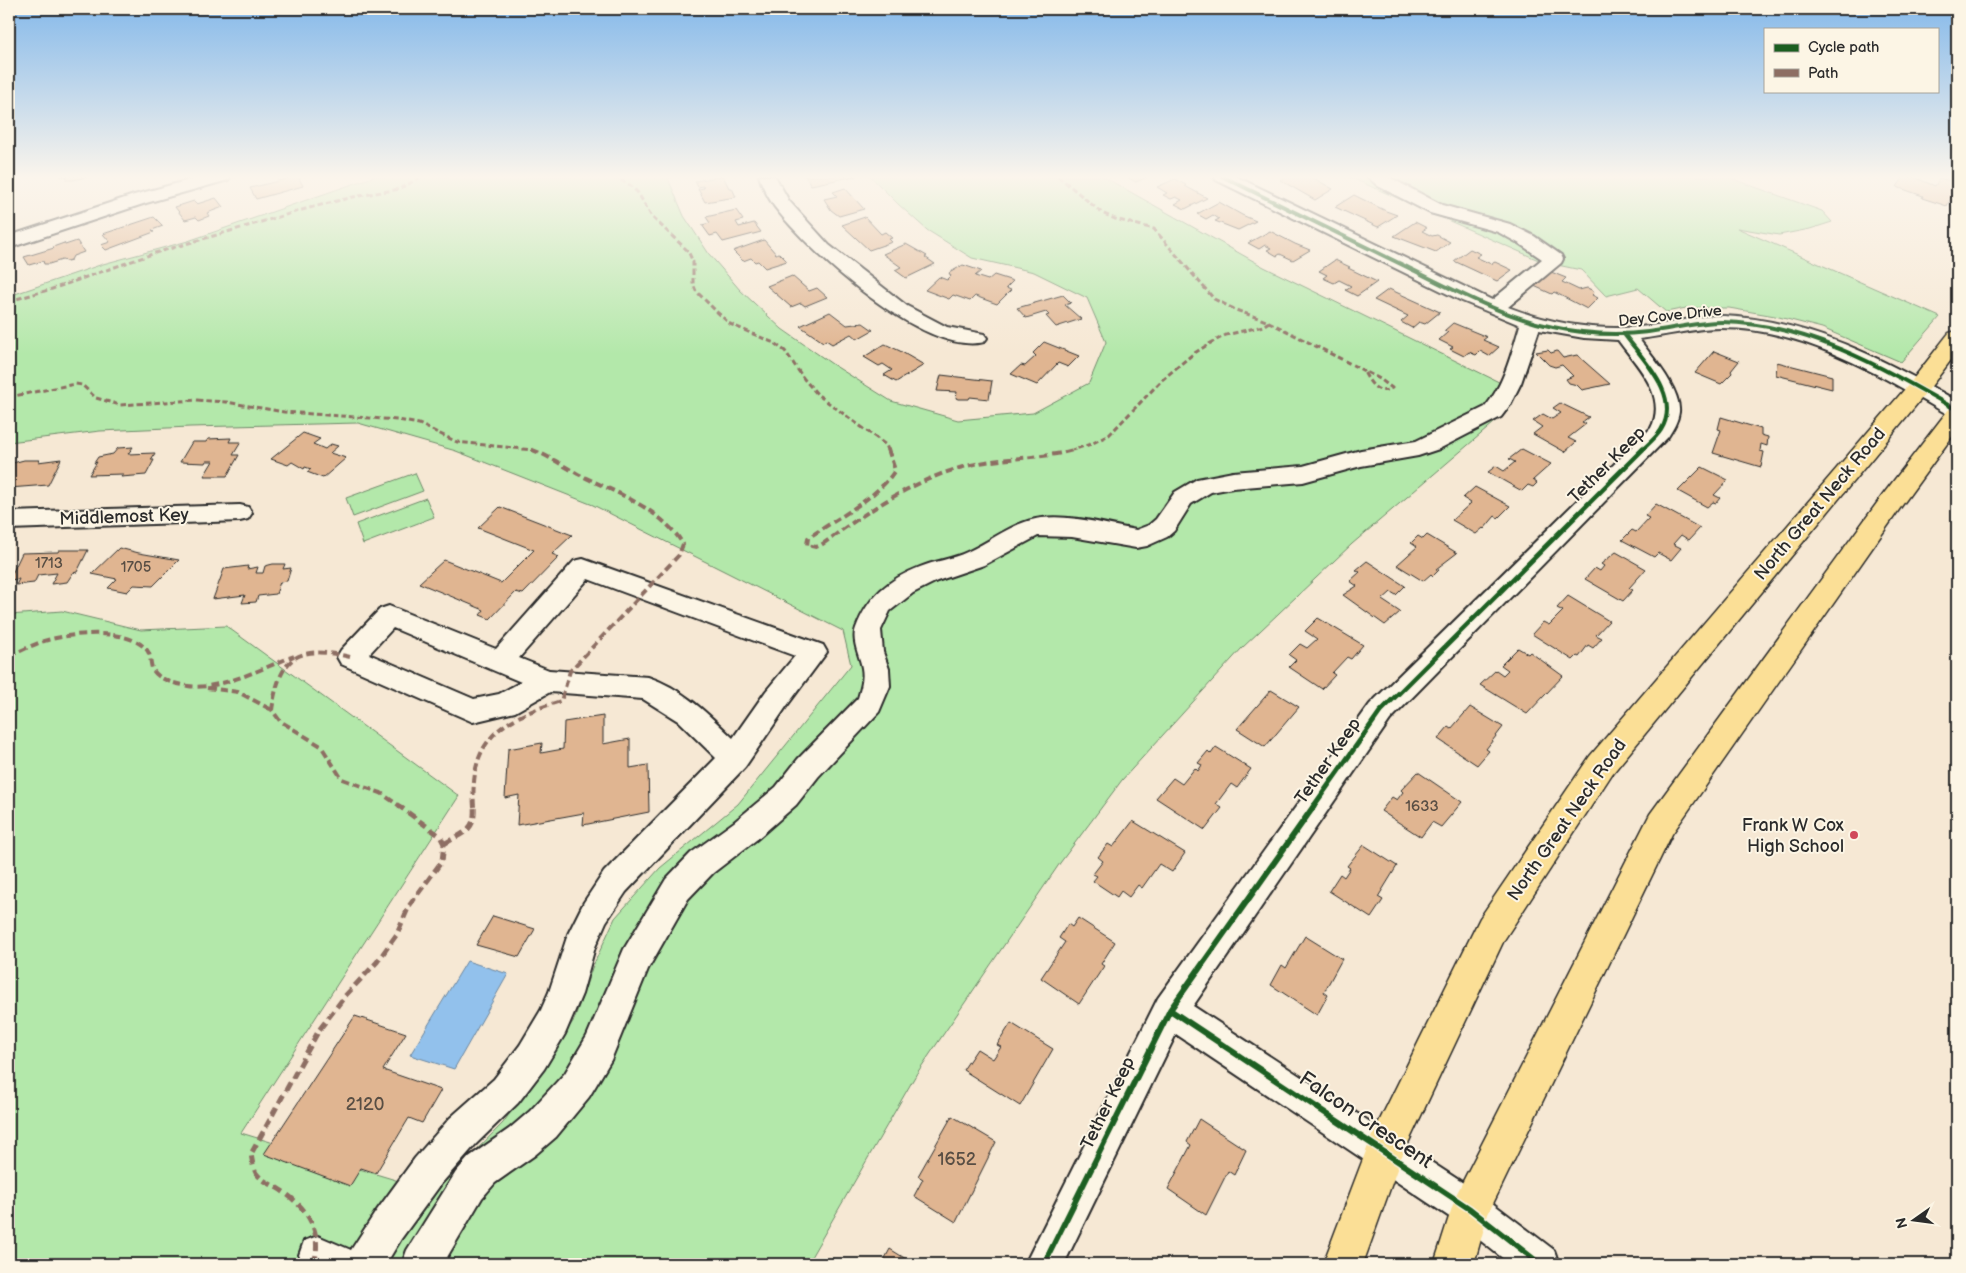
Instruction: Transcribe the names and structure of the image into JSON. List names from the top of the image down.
{
  "streets": {
    "main road": ["North Great Neck Road"],
    "street": [
      "Dey Cove Drive",
      "Tether Keep",
      "Middlemost Key",
      "Falcon Crescent"
    ]
  },
  "crossings": [
    ["Dey Cove Drive", "Tether Keep"],
    ["Dey Cove Drive", "North Great Neck Road"],
    ["Tether Keep", "Falcon Crescent"],
    ["North Great Neck Road", "Falcon Crescent"]
  ],
  "places": ["Frank W Cox High School"],
  "house_numbers": [
    "1713",
    "1705",
    "1633",
    "2120",
    "1652"
  ],
  "legend": ["Cycle path", "Path"],
  "north": "left"
}
